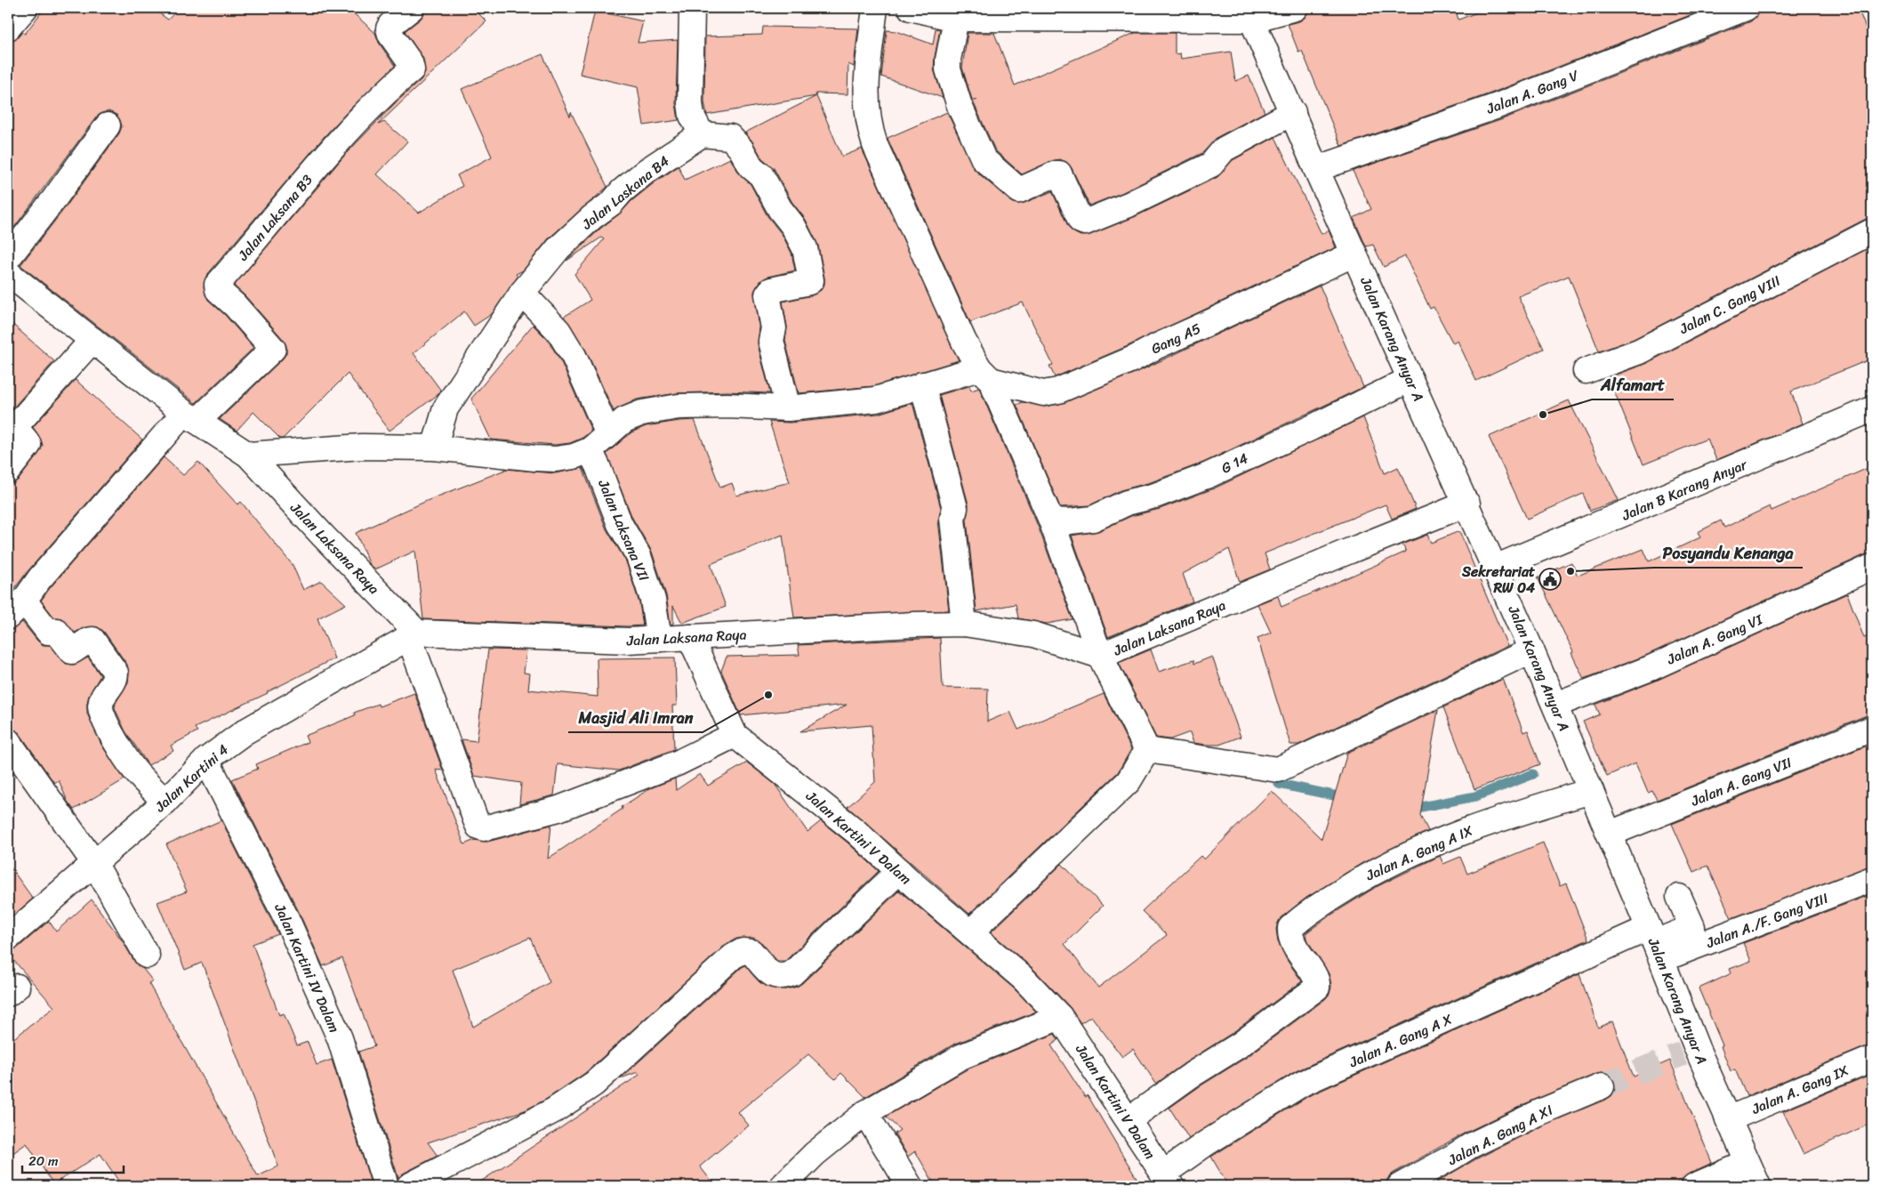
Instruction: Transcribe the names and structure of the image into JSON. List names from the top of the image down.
{
  "streets": {
    "street": [
      "Jalan A. Gang V",
      "Jalan Laskana B4",
      "Jalan Laksana B3",
      "Jalan C. Gang VIII",
      "Gang A5",
      "Jalan Karang Anyar A",
      "G 14",
      "Jalan B Karang Anyar",
      "Jalan Laksana VII",
      "Jalan Laksana Raya",
      "Jalan A. Gang VI",
      "Jalan Kartini 4",
      "Jalan A. Gang VII",
      "Jalan Kartini V Dalam",
      "Jalan A. Gang A IX",
      "Jalan A./F. Gang VIII",
      "Jalan Kartini IV Dalam",
      "Jalan A. Gang A X",
      "Jalan A. Gang IX",
      "Jalan A. Gang A XI"
    ]
  },
  "crossings": [
    ["Jalan A. Gang V", "Jalan Karang Anyar A"],
    ["Jalan Laksana B3", "Jalan Laksana Raya"],
    ["Gang A5", "Jalan Karang Anyar A"],
    ["Jalan Karang Anyar A", "G 14"],
    ["Jalan Karang Anyar A", "Jalan B Karang Anyar"],
    ["Jalan Karang Anyar A", "Jalan Laksana Raya"],
    ["Jalan Karang Anyar A", "Jalan A. Gang VI"],
    ["Jalan Karang Anyar A", "Jalan A. Gang VII"],
    ["Jalan Karang Anyar A", "Jalan A. Gang A IX"],
    ["Jalan Karang Anyar A", "Jalan A./F. Gang VIII"],
    ["Jalan Karang Anyar A", "Jalan A. Gang A X"],
    ["Jalan Karang Anyar A", "Jalan A. Gang IX"],
    ["Jalan Laksana VII", "Jalan Laksana Raya"],
    ["Jalan Laksana Raya", "Jalan Kartini 4"],
    ["Jalan Laksana Raya", "Jalan Kartini V Dalam"],
    ["Jalan Kartini 4", "Jalan Kartini IV Dalam"],
    ["Jalan Kartini V Dalam", "Jalan A. Gang A IX"],
    ["Jalan Kartini V Dalam", "Jalan A. Gang A X"],
    ["Jalan A./F. Gang VIII", "Jalan A. Gang A X"]
  ],
  "places": {
    "other": ["Alfamart", "Posyandu Kenanga", "Masjid Ali Imran"],
    "public building": ["Sekretariat RW 04"]
  },
  "scale_bar": "20 m"
}
